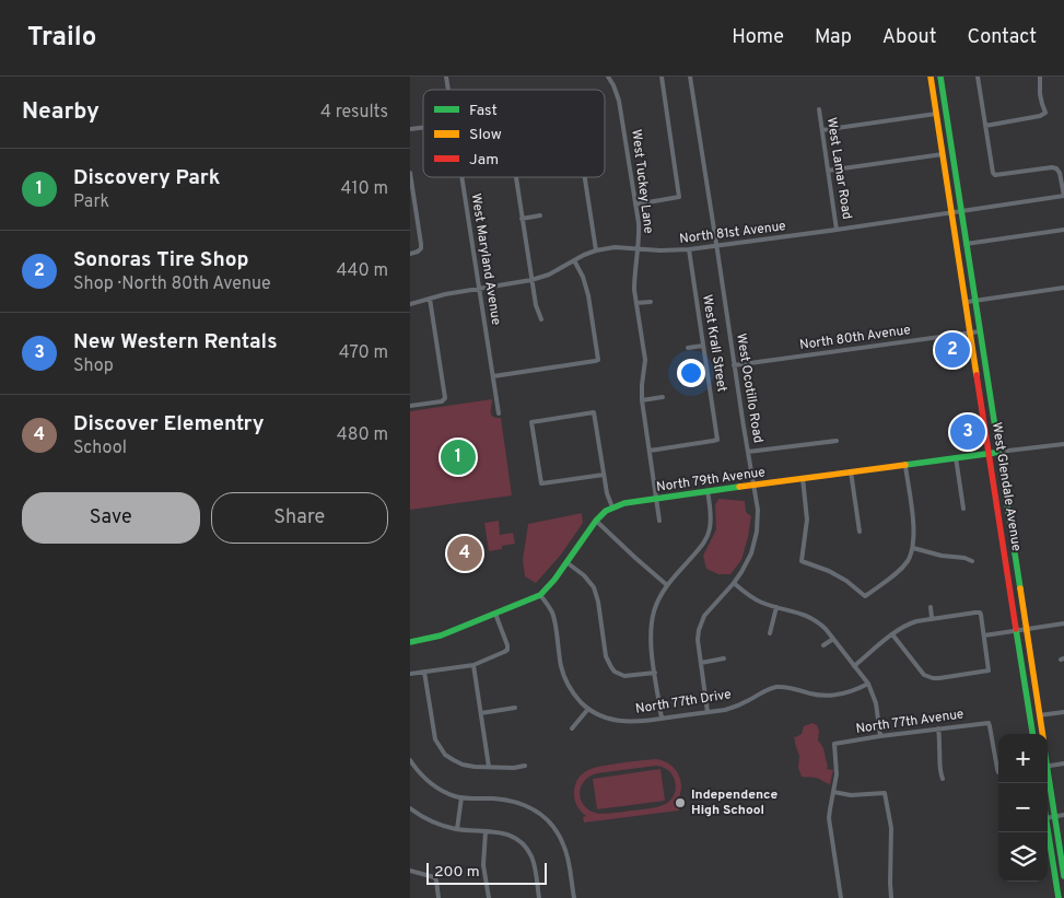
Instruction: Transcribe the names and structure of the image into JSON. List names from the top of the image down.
{
  "streets": {
    "main road": ["North 79th Avenue", "West Glendale Avenue"],
    "street": [
      "West Lamar Road",
      "West Tuckey Lane",
      "North 81st Avenue",
      "West Maryland Avenue",
      "North 80th Avenue",
      "West Krall Street",
      "West Ocotillo Road",
      "North 77th Drive",
      "North 77th Avenue"
    ]
  },
  "crossings": [
    ["West Lamar Road", "North 81st Avenue"],
    ["West Tuckey Lane", "North 81st Avenue"],
    ["West Tuckey Lane", "West Krall Street"],
    ["West Tuckey Lane", "North 79th Avenue"],
    ["North 81st Avenue", "West Maryland Avenue"],
    ["North 81st Avenue", "West Krall Street"],
    ["North 81st Avenue", "West Ocotillo Road"],
    ["North 81st Avenue", "West Glendale Avenue"],
    ["North 80th Avenue", "West Ocotillo Road"],
    ["North 80th Avenue", "West Glendale Avenue"],
    ["West Ocotillo Road", "North 79th Avenue"],
    ["North 79th Avenue", "West Glendale Avenue"]
  ],
  "places": ["Independence High School"],
  "legend": ["Fast", "Slow", "Jam"],
  "scale_bar": "200 m",
  "page": {
    "header": "Trailo",
    "nav": [
      "Home",
      "Map",
      "About",
      "Contact"
    ],
    "heading": ["Nearby", "4 results"],
    "list": [
      {
        "mark": "1",
        "name": "Discovery Park",
        "note": "Park",
        "value": "410 m"
      },
      {
        "mark": "2",
        "name": "Sonoras Tire Shop",
        "note": "Shop · North 80th Avenue",
        "value": "440 m"
      },
      {
        "mark": "3",
        "name": "New Western Rentals",
        "note": "Shop",
        "value": "470 m"
      },
      {
        "mark": "4",
        "name": "Discover Elementry",
        "note": "School",
        "value": "480 m"
      }
    ],
    "pins": [
      "2",
      "3",
      "1",
      "4"
    ],
    "buttons": ["Save", "Share"],
    "map_buttons": ["+", "−"],
    "scale": "200 m"
  }
}
